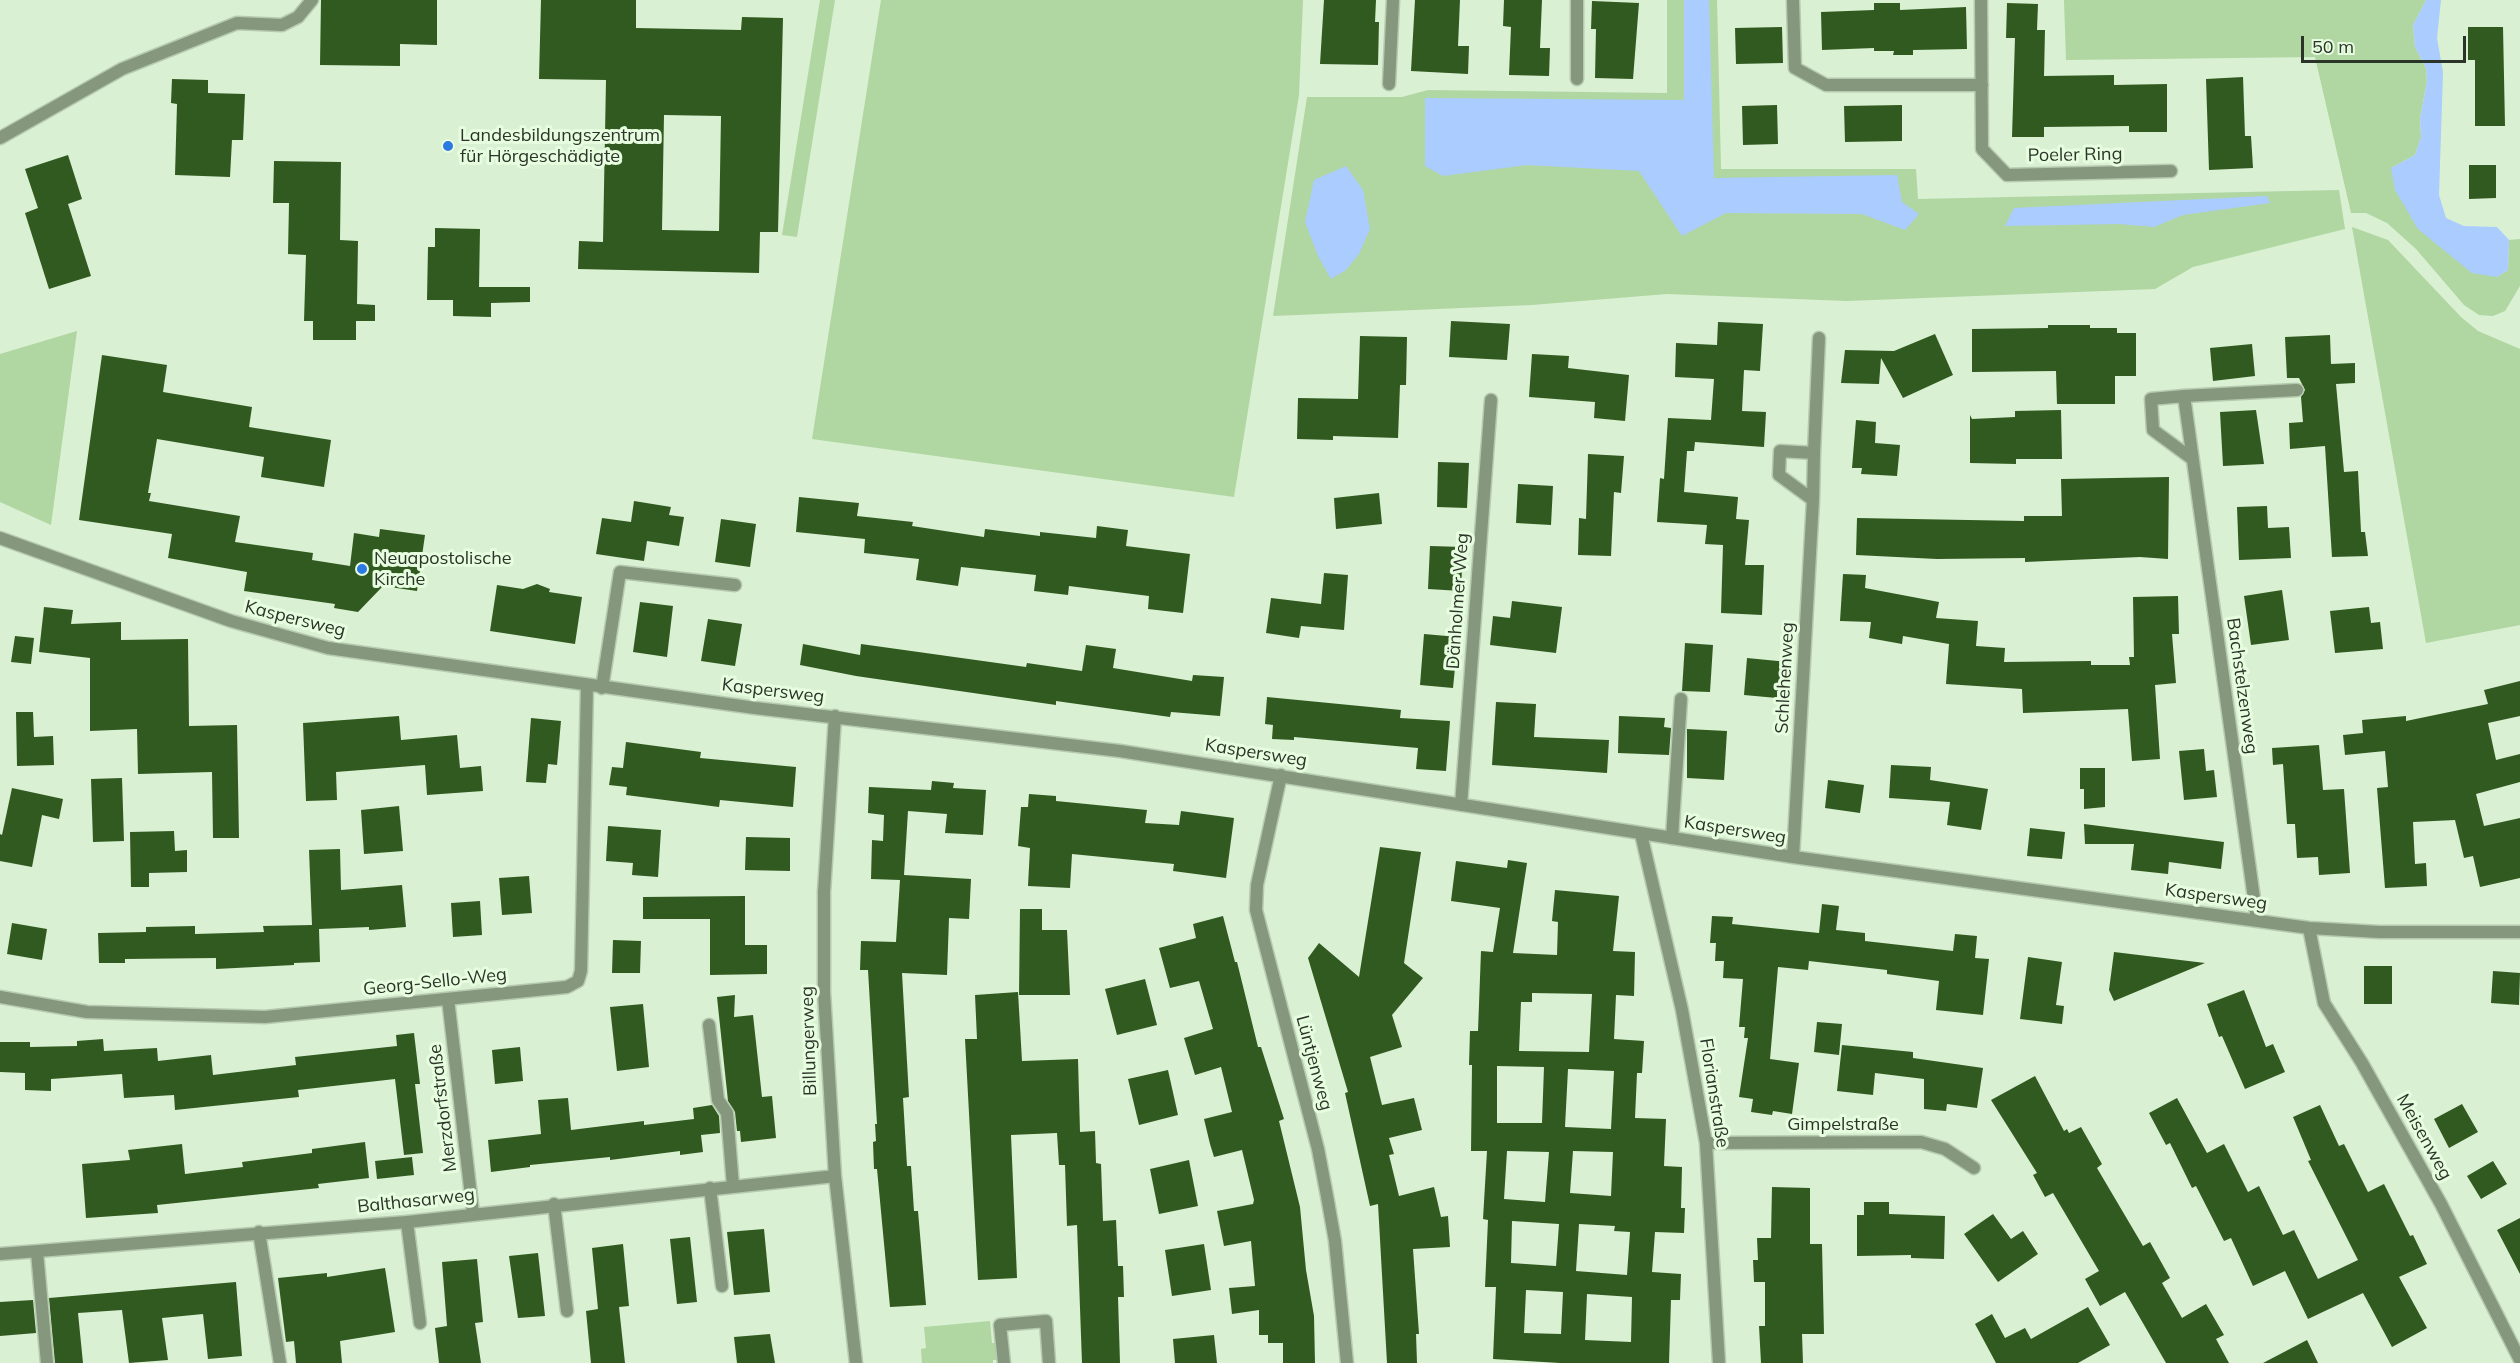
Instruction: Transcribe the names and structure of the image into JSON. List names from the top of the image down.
{
  "streets": {
    "street": [
      "Poeler Ring",
      "Dänholmer Weg",
      "Kaspersweg",
      "Schlehenweg",
      "Bachstelzenweg",
      "Georg-Sello-Weg",
      "Billungerweg",
      "Lüntjenweg",
      "Florianstraße",
      "Merzdorfstraße",
      "Gimpelstraße",
      "Meisenweg",
      "Balthasarweg"
    ]
  },
  "crossings": [
    ["Dänholmer Weg", "Kaspersweg"],
    ["Kaspersweg", "Schlehenweg"],
    ["Kaspersweg", "Bachstelzenweg"],
    ["Kaspersweg", "Georg-Sello-Weg"],
    ["Kaspersweg", "Billungerweg"],
    ["Kaspersweg", "Lüntjenweg"],
    ["Kaspersweg", "Florianstraße"],
    ["Kaspersweg", "Meisenweg"],
    ["Georg-Sello-Weg", "Merzdorfstraße"],
    ["Billungerweg", "Balthasarweg"],
    ["Florianstraße", "Gimpelstraße"],
    ["Merzdorfstraße", "Balthasarweg"]
  ],
  "places": ["Landesbildungszentrum für Hörgeschädigte", "Neuapostolische Kirche"],
  "scale_bar": "50 m"
}
